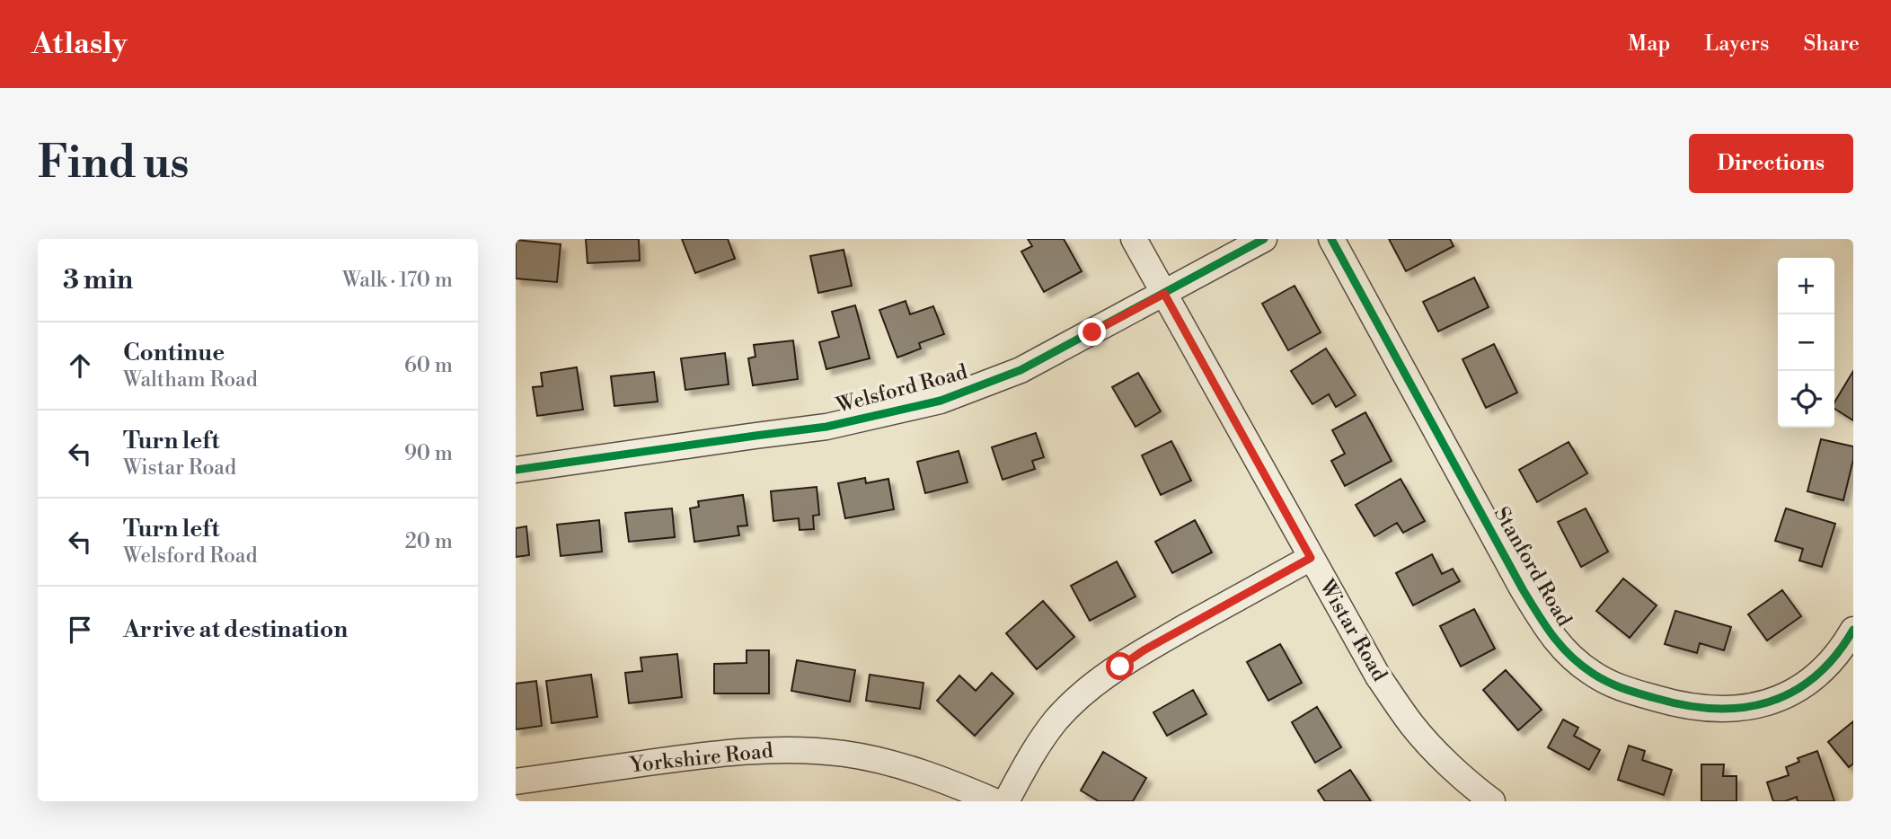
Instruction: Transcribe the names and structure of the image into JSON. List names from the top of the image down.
{
  "streets": {
    "street": [
      "Welsford Road",
      "Stanford Road",
      "Wistar Road",
      "Yorkshire Road"
    ]
  },
  "crossings": [
    ["Welsford Road", "Wistar Road"]
  ],
  "page": {
    "header": "Atlasly",
    "nav": ["Map", "Layers", "Share"],
    "buttons": "Directions",
    "title": "Find us",
    "heading": ["3 min", "Walk · 170 m"],
    "map_buttons": ["+", "−"],
    "list": [
      ["Continue", "Waltham Road", "60 m"],
      ["Turn left", "Wistar Road", "90 m"],
      ["Turn left", "Welsford Road", "20 m"],
      "Arrive at destination"
    ]
  }
}
